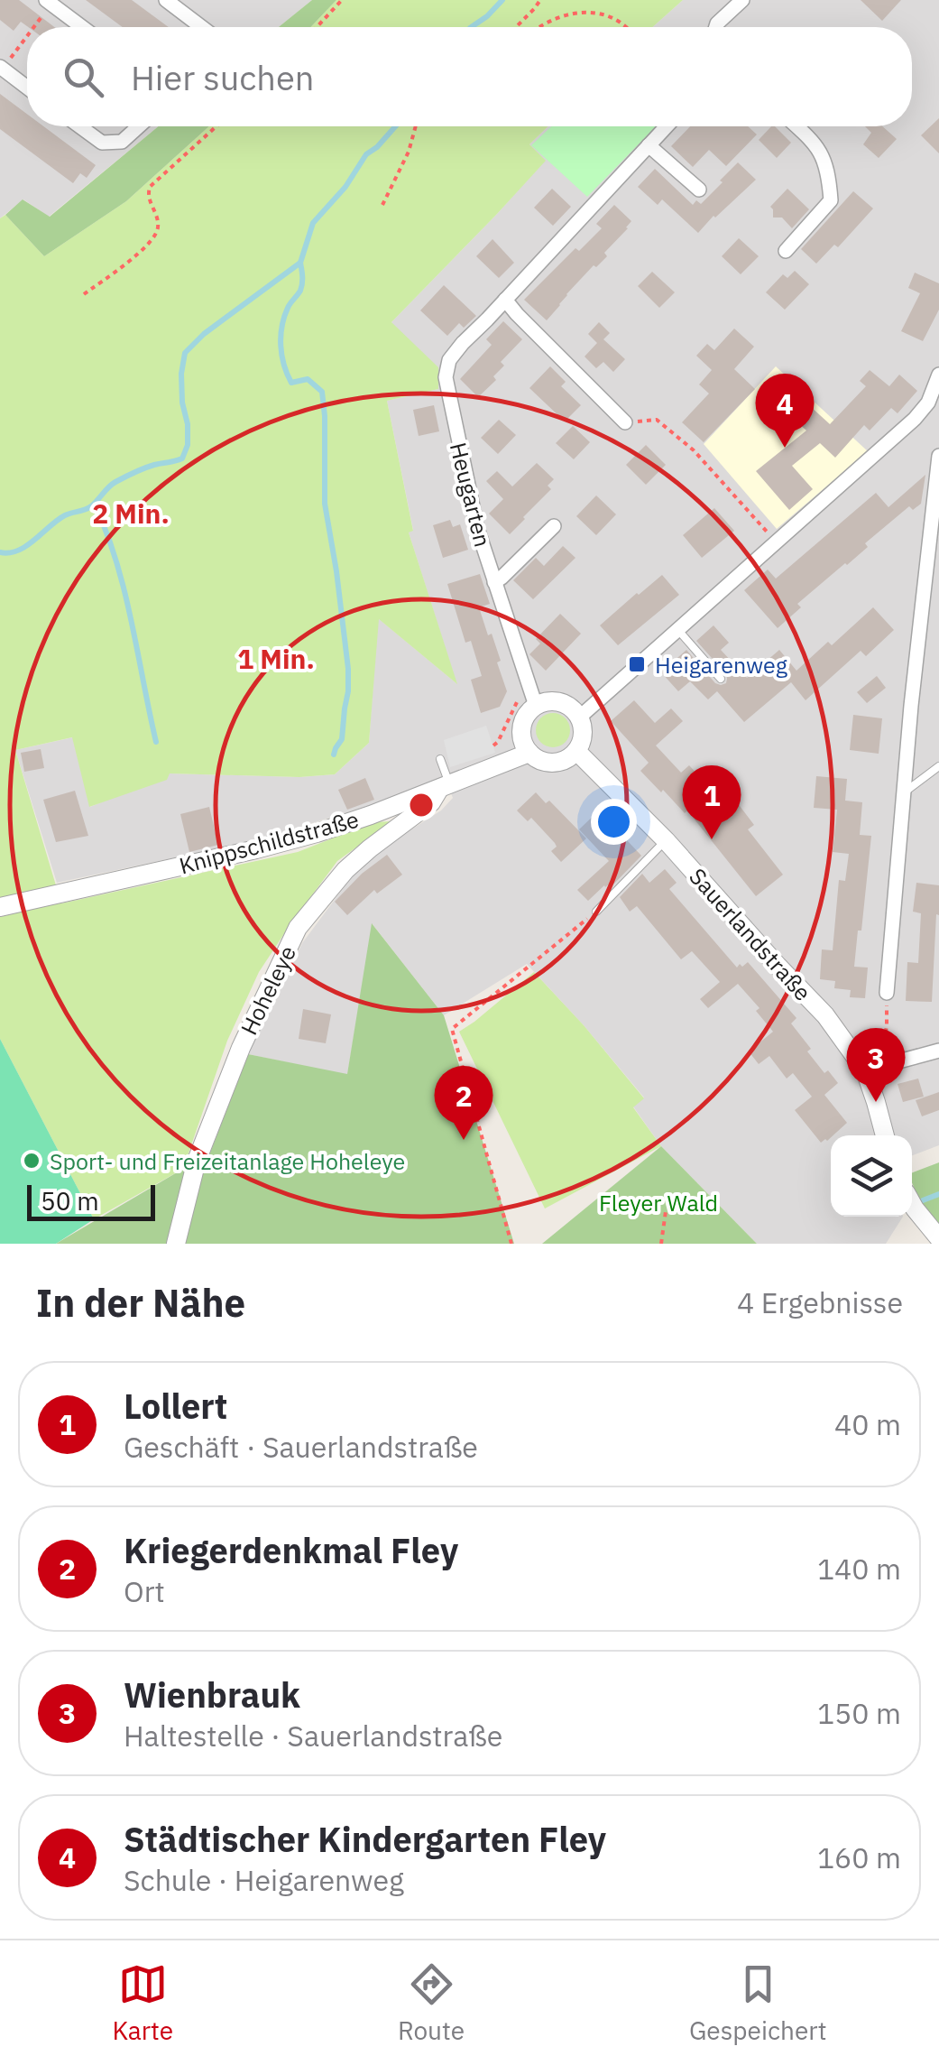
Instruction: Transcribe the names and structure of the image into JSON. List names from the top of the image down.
{
  "streets": {
    "street": [
      "Heugarten",
      "Knippschildstraße",
      "Sauerlandstraße",
      "Hoheleye"
    ]
  },
  "crossings": [
    ["Heugarten", "Knippschildstraße"],
    ["Heugarten", "Sauerlandstraße"],
    ["Knippschildstraße", "Sauerlandstraße"],
    ["Knippschildstraße", "Hoheleye"]
  ],
  "parks": ["Fleyer Wald"],
  "places": {
    "transit": ["Heigarenweg"],
    "other": ["Sport- und Freizeitanlage Hoheleye"]
  },
  "scale_bar": "50 m",
  "page": {
    "search": "Hier suchen",
    "pins": [
      "4",
      "1",
      "3",
      "2"
    ],
    "scale": "50 m",
    "heading": ["In der Nähe", "4 Ergebnisse"],
    "list": [
      {
        "mark": "1",
        "name": "Lollert",
        "note": "Geschäft · Sauerlandstraße",
        "value": "40 m"
      },
      {
        "mark": "2",
        "name": "Kriegerdenkmal Fley",
        "note": "Ort",
        "value": "140 m"
      },
      {
        "mark": "3",
        "name": "Wienbrauk",
        "note": "Haltestelle · Sauerlandstraße",
        "value": "150 m"
      },
      {
        "mark": "4",
        "name": "Städtischer Kindergarten Fley",
        "note": "Schule · Heigarenweg",
        "value": "160 m"
      }
    ],
    "nav": ["Karte", "Route", "Gespeichert"]
  },
  "rings": ["2 Min.", "1 Min."]
}
